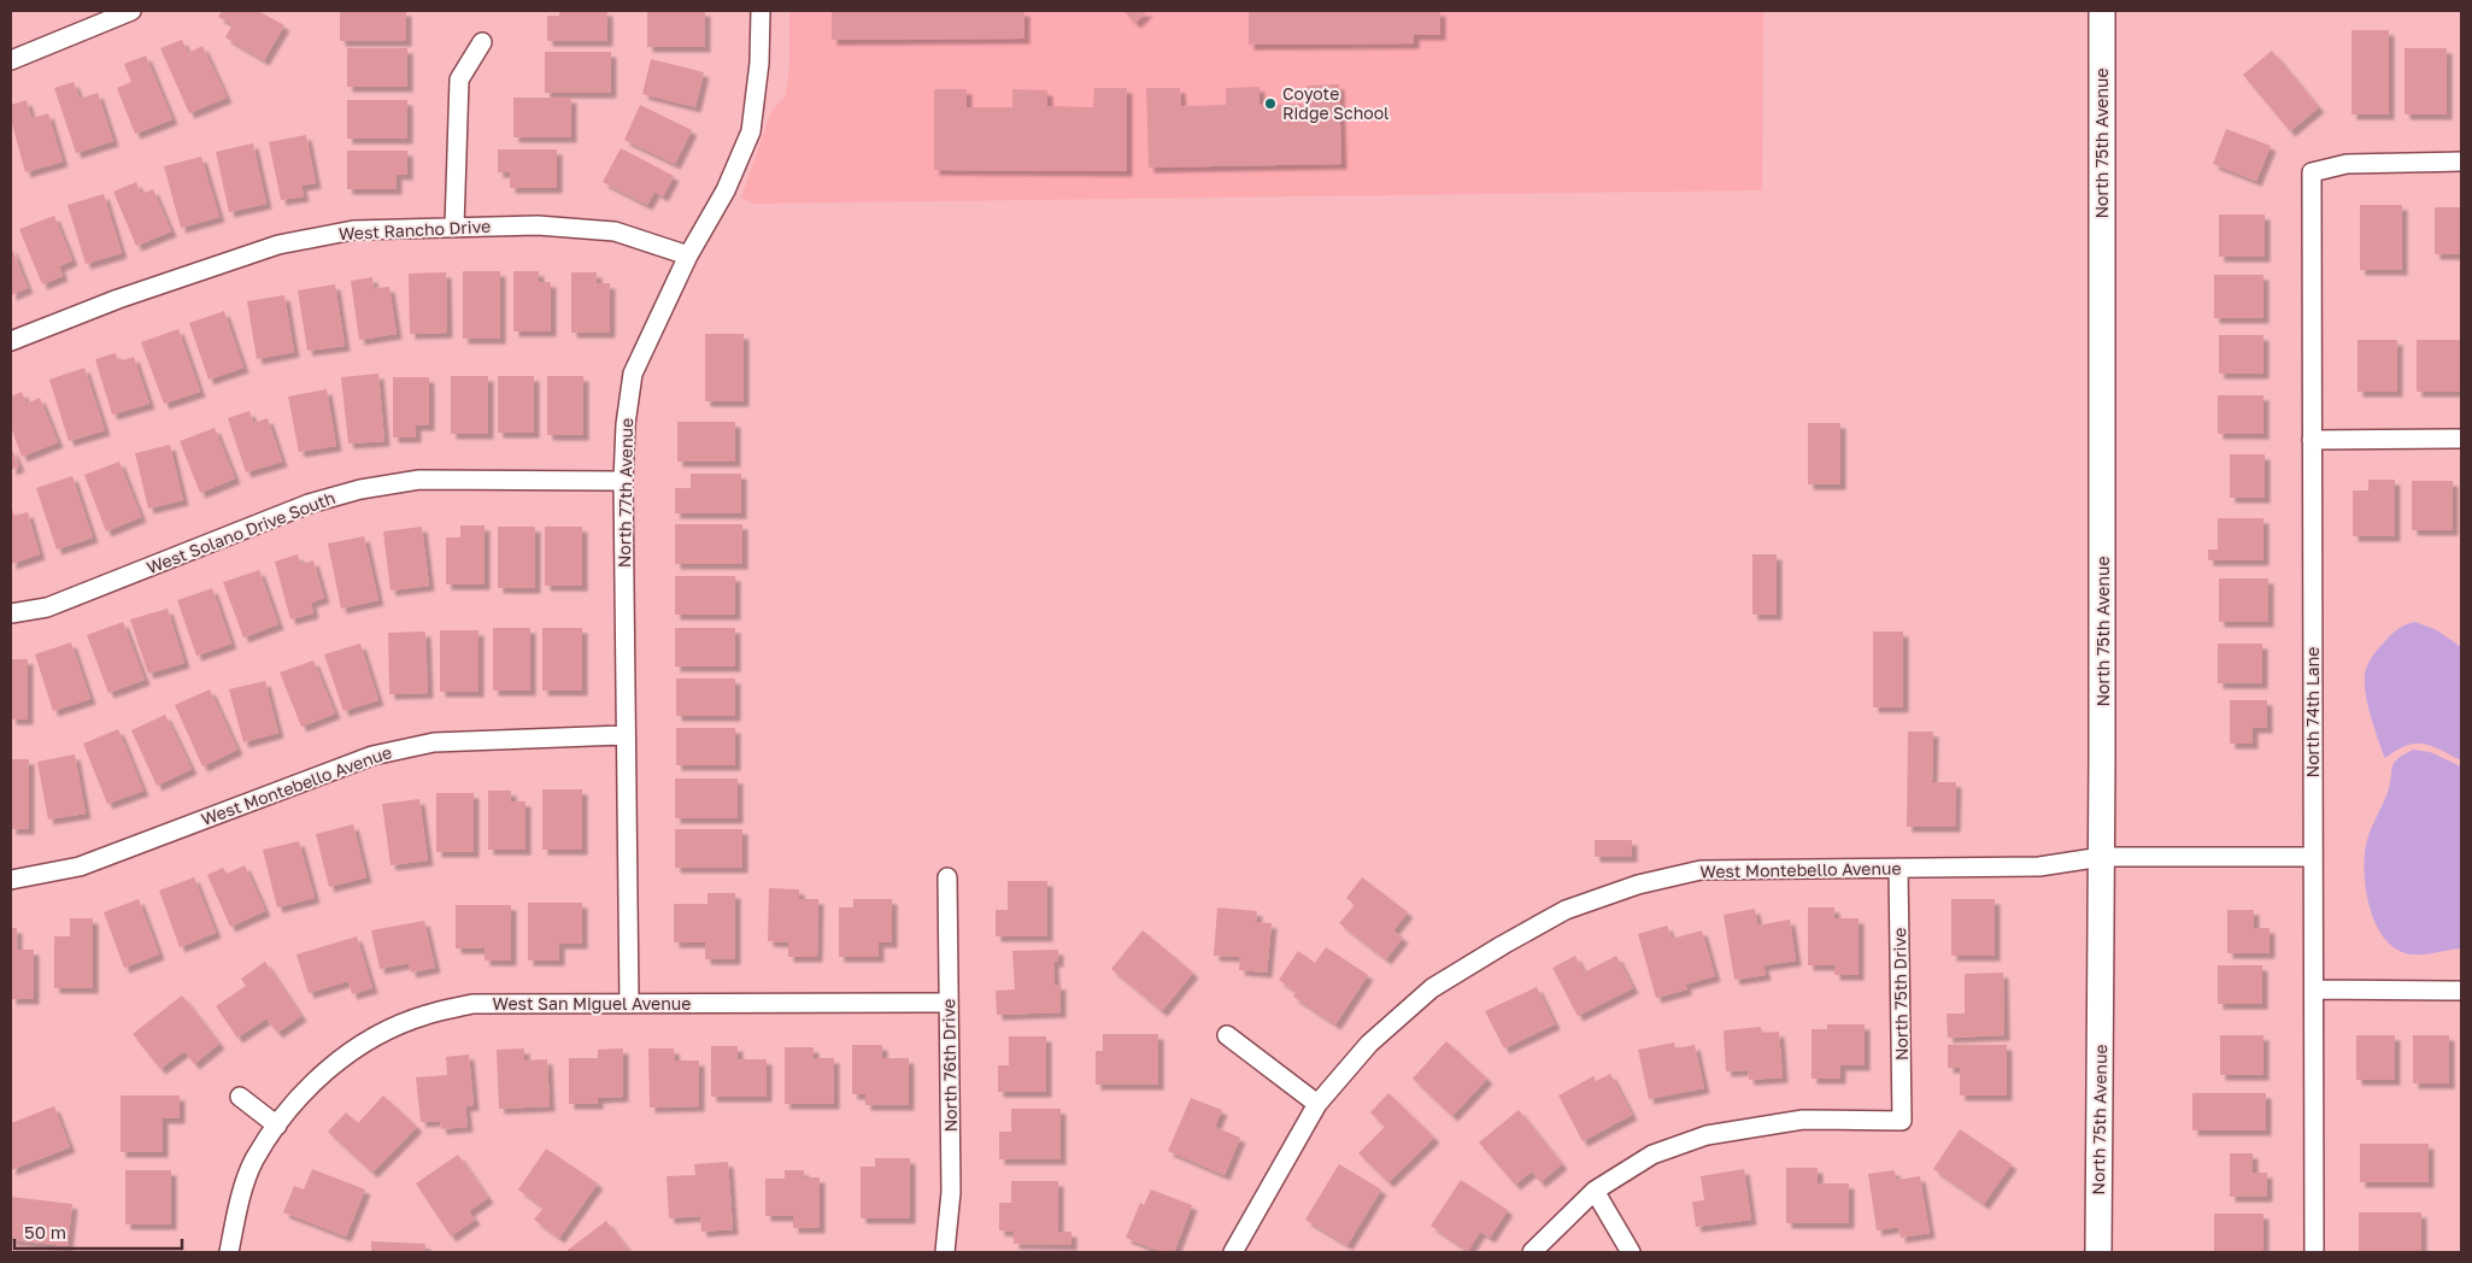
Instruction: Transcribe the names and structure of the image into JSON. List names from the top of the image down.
{
  "streets": {
    "main road": ["North 75th Avenue"],
    "street": [
      "West Rancho Drive",
      "North 77th Avenue",
      "West Solano Drive South",
      "North 74th Lane",
      "West Montebello Avenue",
      "North 75th Drive",
      "West San Miguel Avenue",
      "North 76th Drive"
    ]
  },
  "crossings": [
    ["North 75th Avenue", "West Montebello Avenue"],
    ["West Rancho Drive", "North 77th Avenue"],
    ["North 77th Avenue", "West Solano Drive South"],
    ["North 77th Avenue", "West Montebello Avenue"],
    ["North 77th Avenue", "West San Miguel Avenue"],
    ["North 74th Lane", "West Montebello Avenue"],
    ["West Montebello Avenue", "North 75th Drive"],
    ["West San Miguel Avenue", "North 76th Drive"]
  ],
  "places": ["Coyote Ridge School"],
  "scale_bar": "50 m"
}
